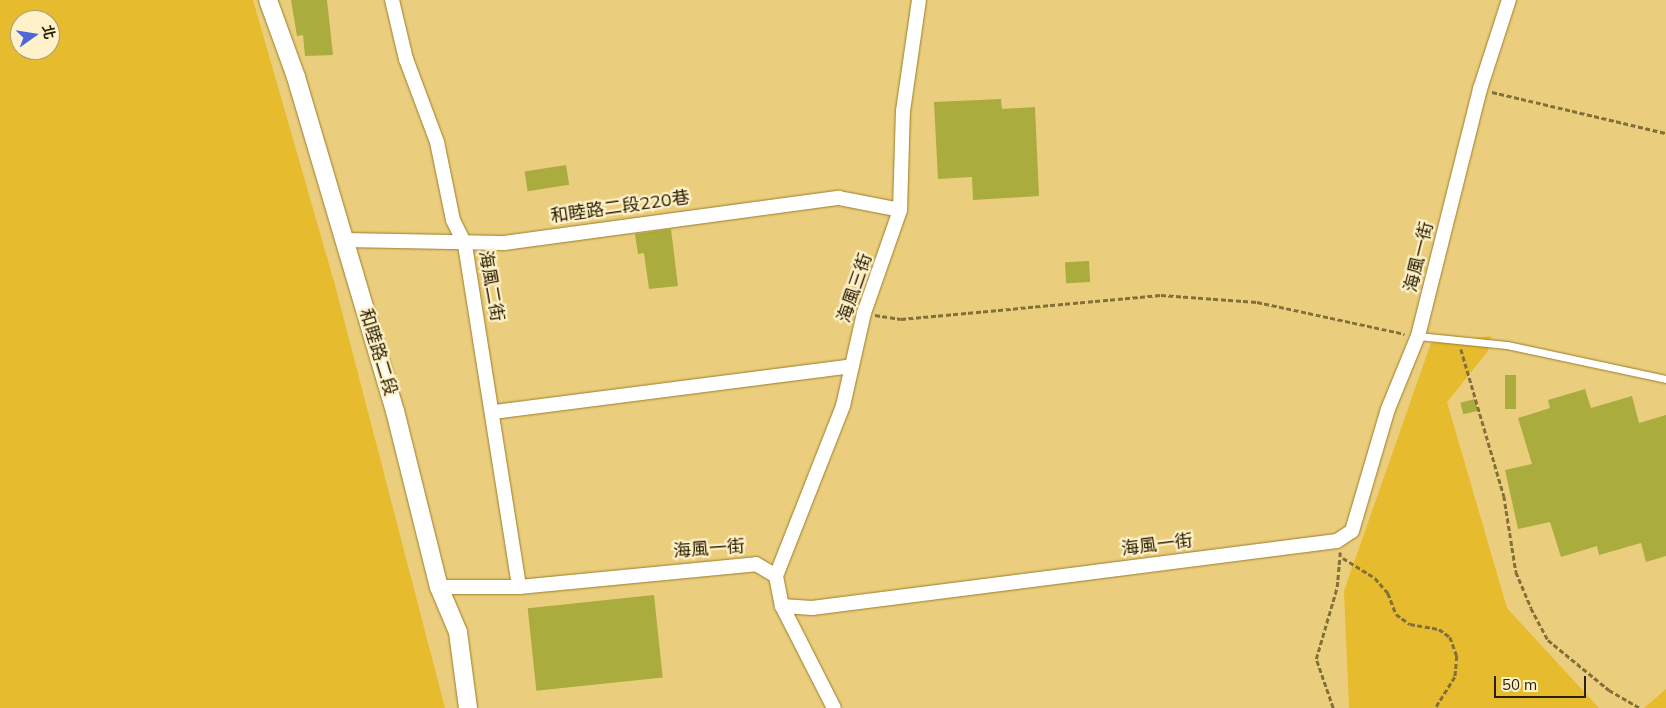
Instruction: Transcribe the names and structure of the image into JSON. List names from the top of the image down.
{
  "streets": {
    "street": [
      "和睦路二段220巷",
      "海風一街",
      "海風二街",
      "海風三街",
      "和睦路二段"
    ]
  },
  "crossings": [
    ["和睦路二段220巷", "海風二街"],
    ["和睦路二段220巷", "海風三街"],
    ["和睦路二段220巷", "和睦路二段"],
    ["海風一街", "海風二街"],
    ["海風一街", "海風三街"],
    ["海風一街", "和睦路二段"]
  ],
  "scale_bar": "50 m",
  "north": "right"
}
